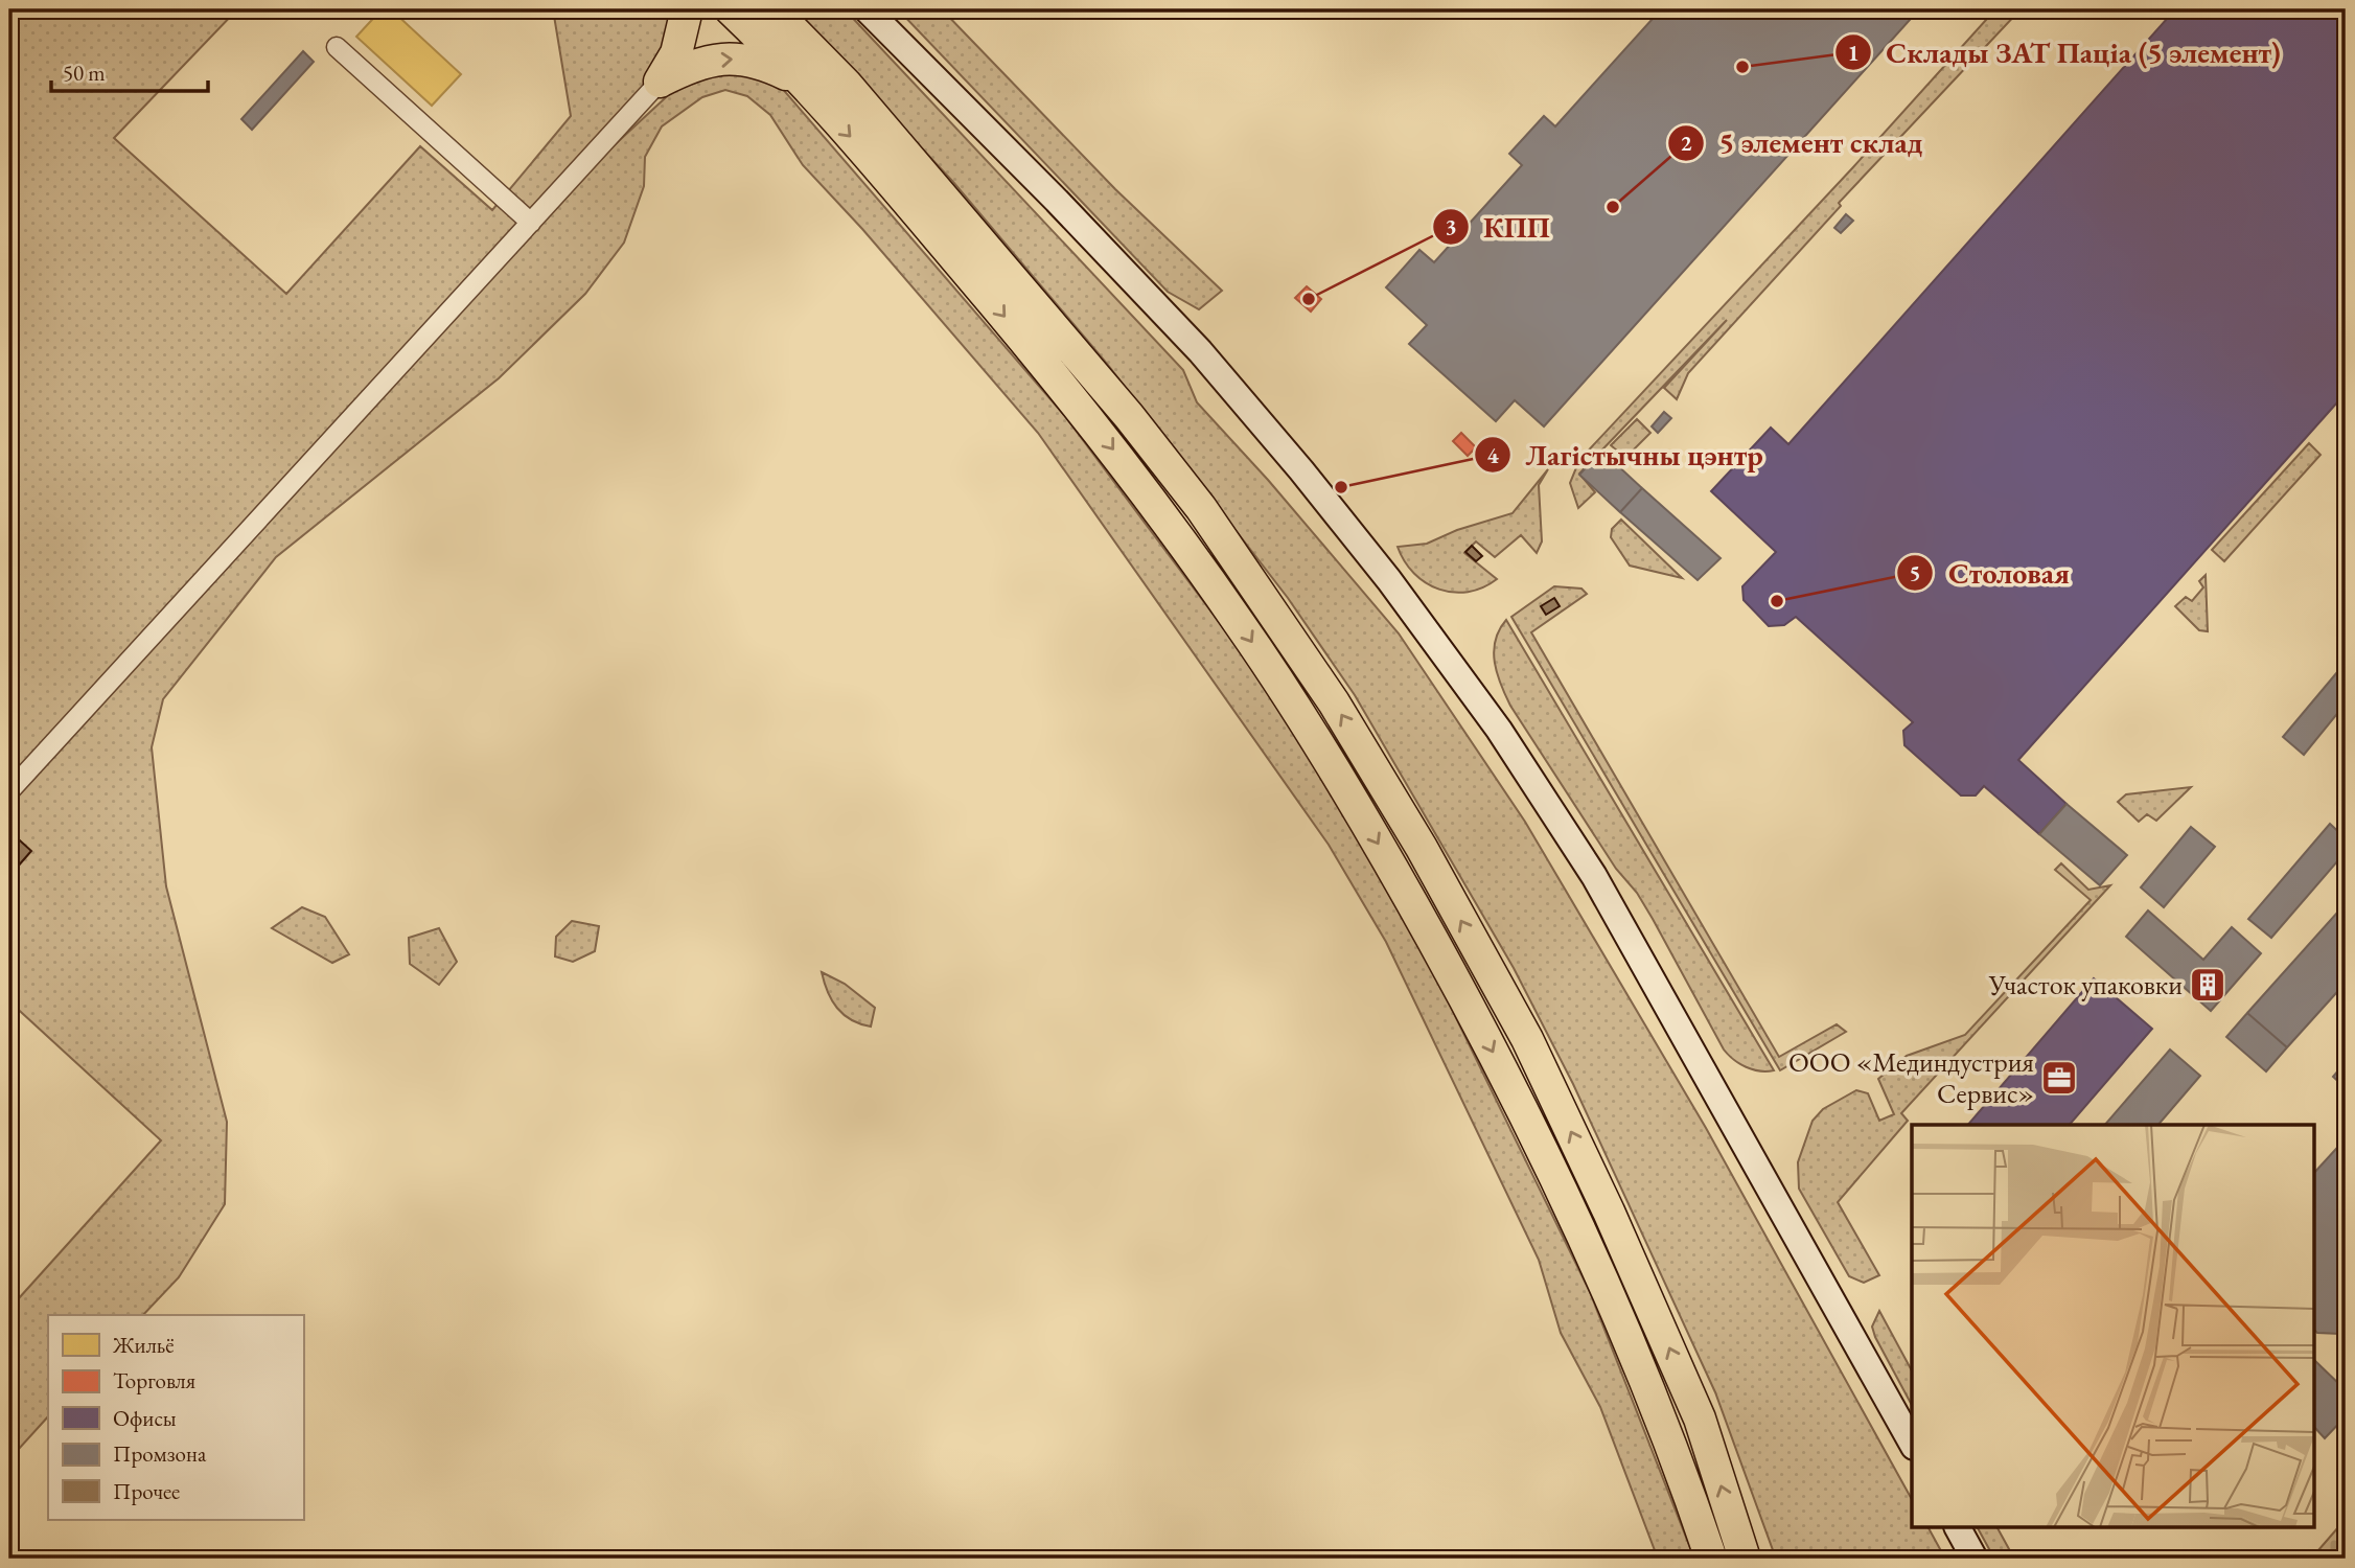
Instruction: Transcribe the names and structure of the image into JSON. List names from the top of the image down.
{
  "places": {
    "other": [
      "Склады ЗАТ Паціа (5 элемент)",
      "5 элемент склад",
      "КПП",
      "Лагістычны цэнтр",
      "Столовая"
    ],
    "building": ["Участок упаковки"],
    "office": ["ООО «Мединдустрия Сервис»"]
  },
  "legend": [
    "Жильё",
    "Торговля",
    "Офисы",
    "Промзона",
    "Прочее"
  ],
  "scale_bar": "50 m"
}
